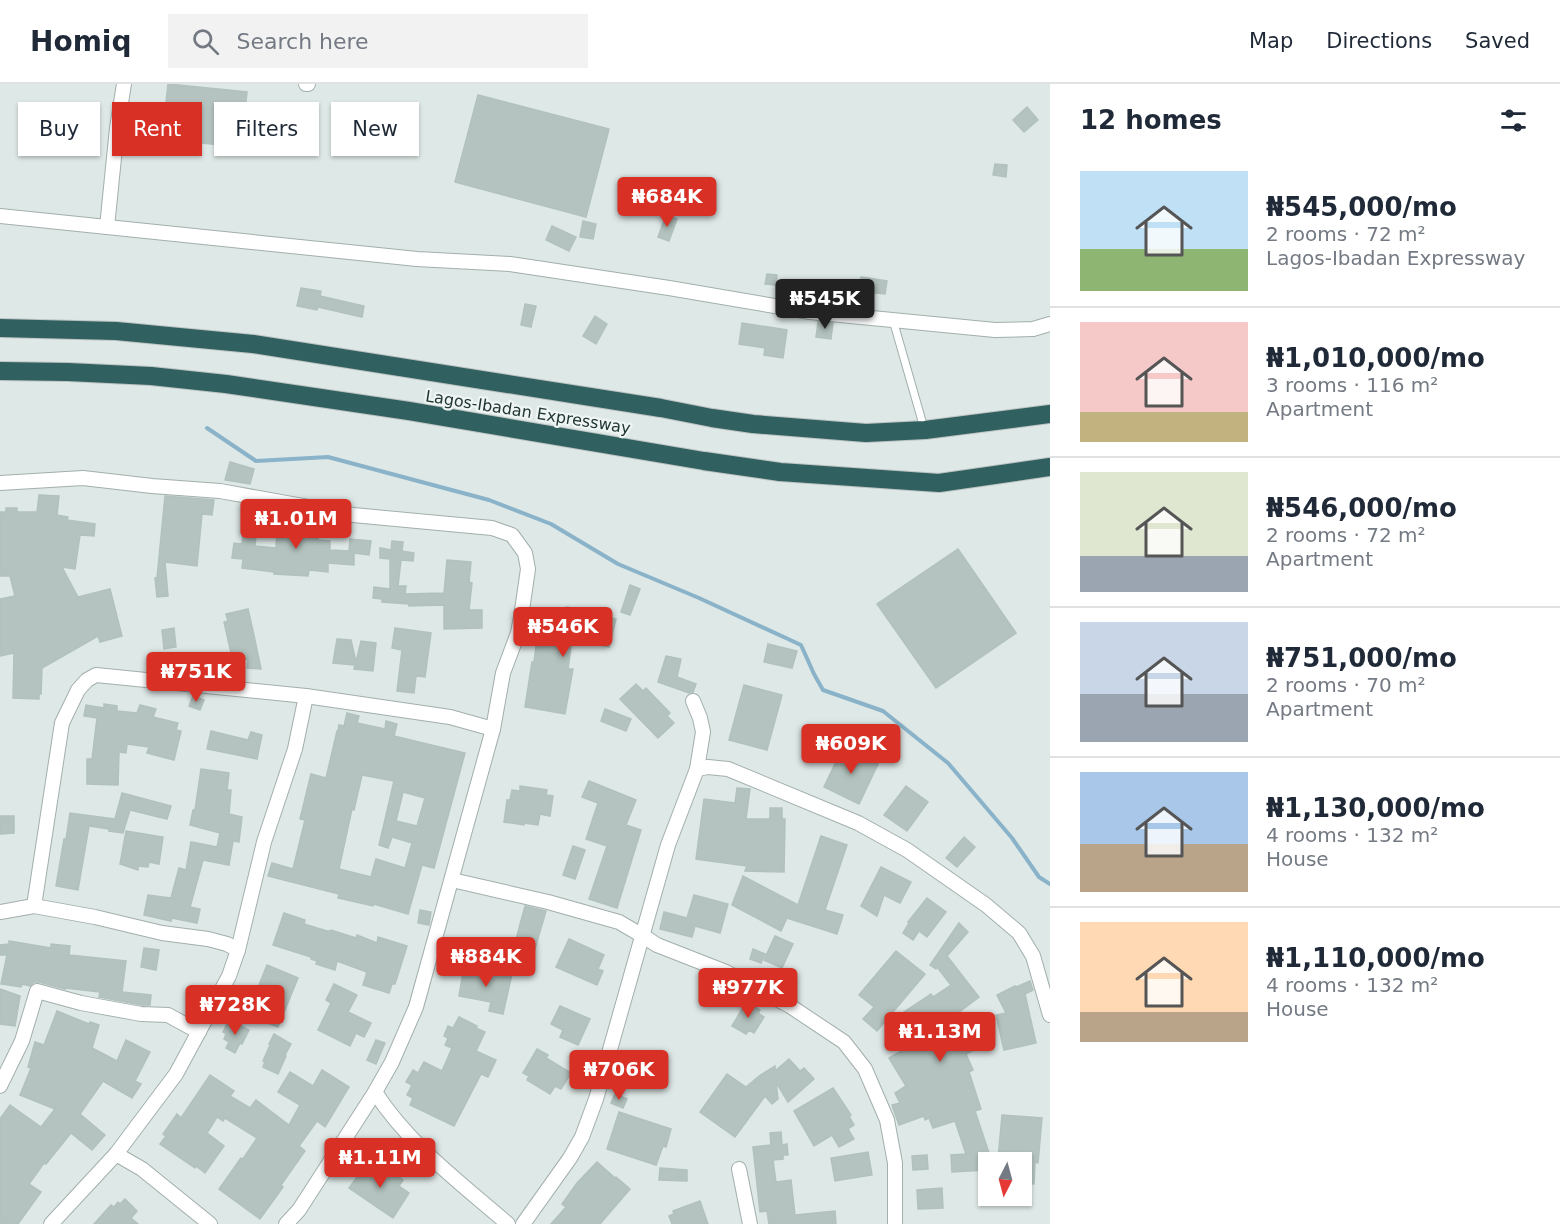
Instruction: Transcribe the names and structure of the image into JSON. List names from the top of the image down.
{
  "streets": {
    "highway": ["Lagos-Ibadan Expressway"]
  },
  "north": "bottom",
  "page": {
    "header": "Homiq",
    "search": "Search here",
    "nav": ["Map", "Directions", "Saved"],
    "heading": "12 homes",
    "chip": [
      "Buy",
      "Rent",
      "Filters",
      "New"
    ],
    "list": [
      {
        "name": "₦545,000/mo",
        "note": "2 rooms · 72 m² · Lagos-Ibadan Expressway"
      },
      {
        "name": "₦1,010,000/mo",
        "note": "3 rooms · 116 m² · Apartment"
      },
      {
        "name": "₦546,000/mo",
        "note": "2 rooms · 72 m² · Apartment"
      },
      {
        "name": "₦751,000/mo",
        "note": "2 rooms · 70 m² · Apartment"
      },
      {
        "name": "₦1,130,000/mo",
        "note": "4 rooms · 132 m² · House"
      },
      {
        "name": "₦1,110,000/mo",
        "note": "4 rooms · 132 m² · House"
      }
    ],
    "price": [
      "₦684K",
      "₦545K",
      "₦1.01M",
      "₦546K",
      "₦751K",
      "₦609K",
      "₦884K",
      "₦977K",
      "₦728K",
      "₦1.13M",
      "₦706K",
      "₦1.11M"
    ]
  }
}
